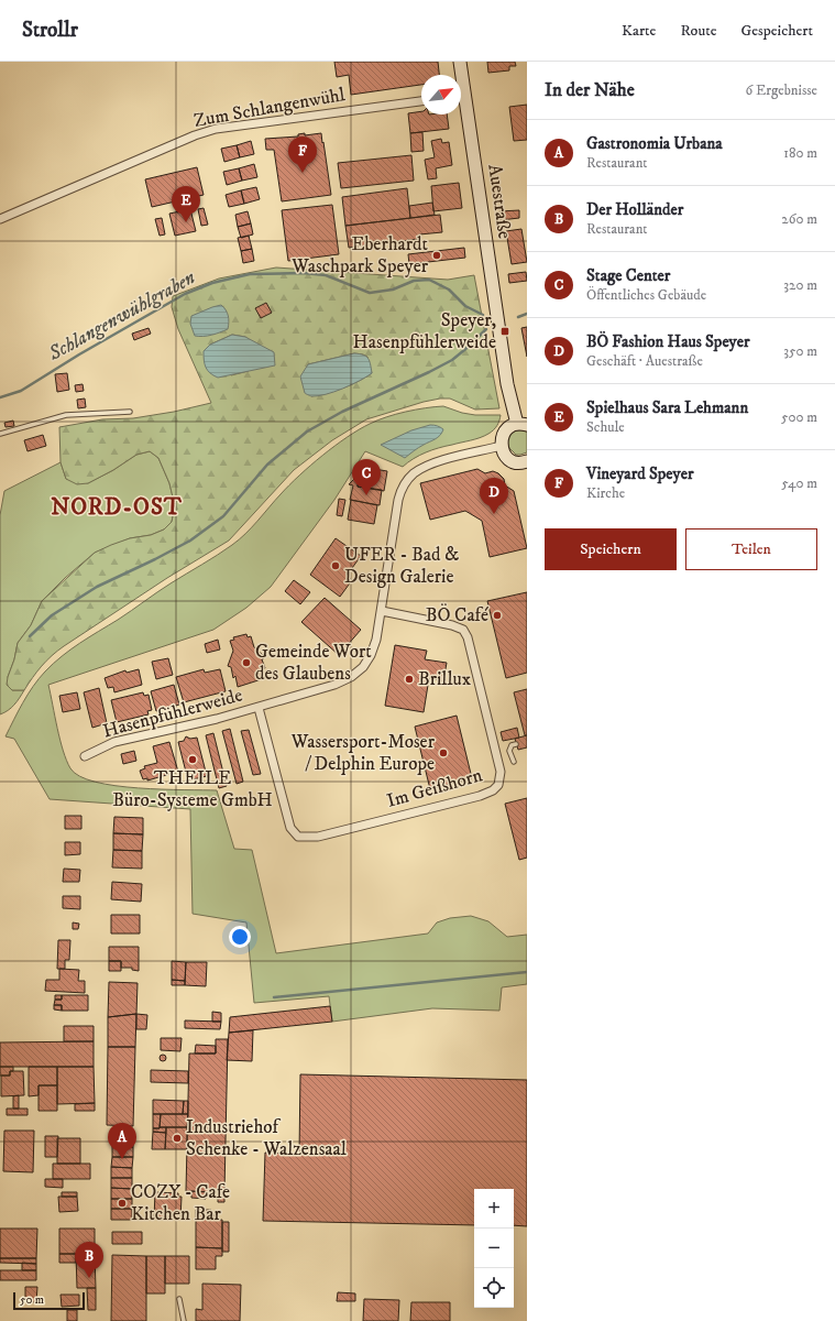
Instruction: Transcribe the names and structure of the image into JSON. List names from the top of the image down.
{
  "streets": {
    "street": [
      "Zum Schlangenwühl",
      "Auestraße",
      "Hasenpfühlerweide",
      "Im Geißhorn"
    ]
  },
  "crossings": [
    ["Auestraße", "Hasenpfühlerweide"],
    ["Hasenpfühlerweide", "Im Geißhorn"]
  ],
  "districts": ["NORD-OST"],
  "water": ["Schlangenwühlgraben"],
  "places": {
    "other": [
      "Eberhardt Waschpark Speyer",
      "UFER - Bad & Design Galerie",
      "BÖ Café",
      "Gemeinde Wort des Glaubens",
      "Brillux",
      "Wassersport-Moser / Delphin Europe",
      "THEILE Büro-Systeme GmbH",
      "Industriehof Schenke - Walzensaal",
      "COZY - Cafe Kitchen Bar"
    ],
    "transit": ["Speyer, Hasenpfühlerweide"]
  },
  "scale_bar": "50 m",
  "north": "top right",
  "page": {
    "header": "Strollr",
    "nav": ["Karte", "Route", "Gespeichert"],
    "heading": ["In der Nähe", "6 Ergebnisse"],
    "list": [
      {
        "mark": "A",
        "name": "Gastronomia Urbana",
        "note": "Restaurant",
        "value": "180 m"
      },
      {
        "mark": "B",
        "name": "Der Holländer",
        "note": "Restaurant",
        "value": "260 m"
      },
      {
        "mark": "C",
        "name": "Stage Center",
        "note": "Öffentliches Gebäude",
        "value": "320 m"
      },
      {
        "mark": "D",
        "name": "BÖ Fashion Haus Speyer",
        "note": "Geschäft · Auestraße",
        "value": "350 m"
      },
      {
        "mark": "E",
        "name": "Spielhaus Sara Lehmann",
        "note": "Schule",
        "value": "500 m"
      },
      {
        "mark": "F",
        "name": "Vineyard Speyer",
        "note": "Kirche",
        "value": "540 m"
      }
    ],
    "pins": [
      "F",
      "E",
      "C",
      "D",
      "A",
      "B"
    ],
    "buttons": ["Speichern", "Teilen"],
    "map_buttons": ["+", "−"],
    "scale": "50 m"
  }
}
